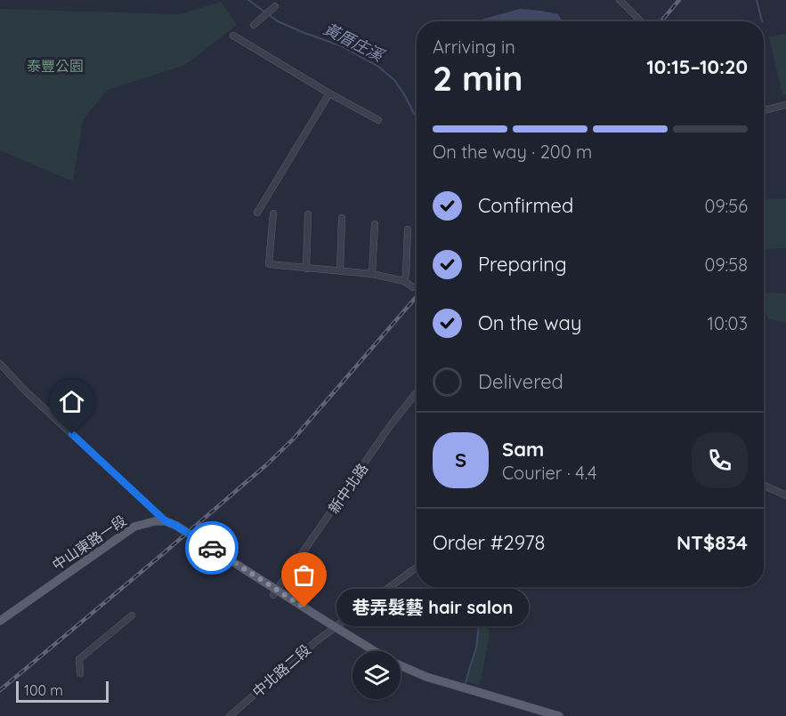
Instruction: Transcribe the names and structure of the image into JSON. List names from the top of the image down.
{
  "streets": {
    "main road": ["中山東路一段"],
    "street": ["新中北路", "中北路二段"]
  },
  "water": ["黃厝庄溪"],
  "parks": ["泰豐公園"],
  "places": ["巷弄髮藝 hair salon"],
  "scale_bar": "100 m",
  "page": {
    "heading": ["2 min", "Arriving in", "10:15–10:20"],
    "panel": [
      "Sam",
      "Courier · 4.4",
      "Order #2978",
      "NT$834"
    ],
    "bar": "On the way · 200 m",
    "list": [
      ["Confirmed", "09:56"],
      ["Preparing", "09:58"],
      ["On the way", "10:03"],
      "Delivered"
    ],
    "round": "S",
    "bubble": "巷弄髮藝 hair salon",
    "scale": "100 m"
  }
}
